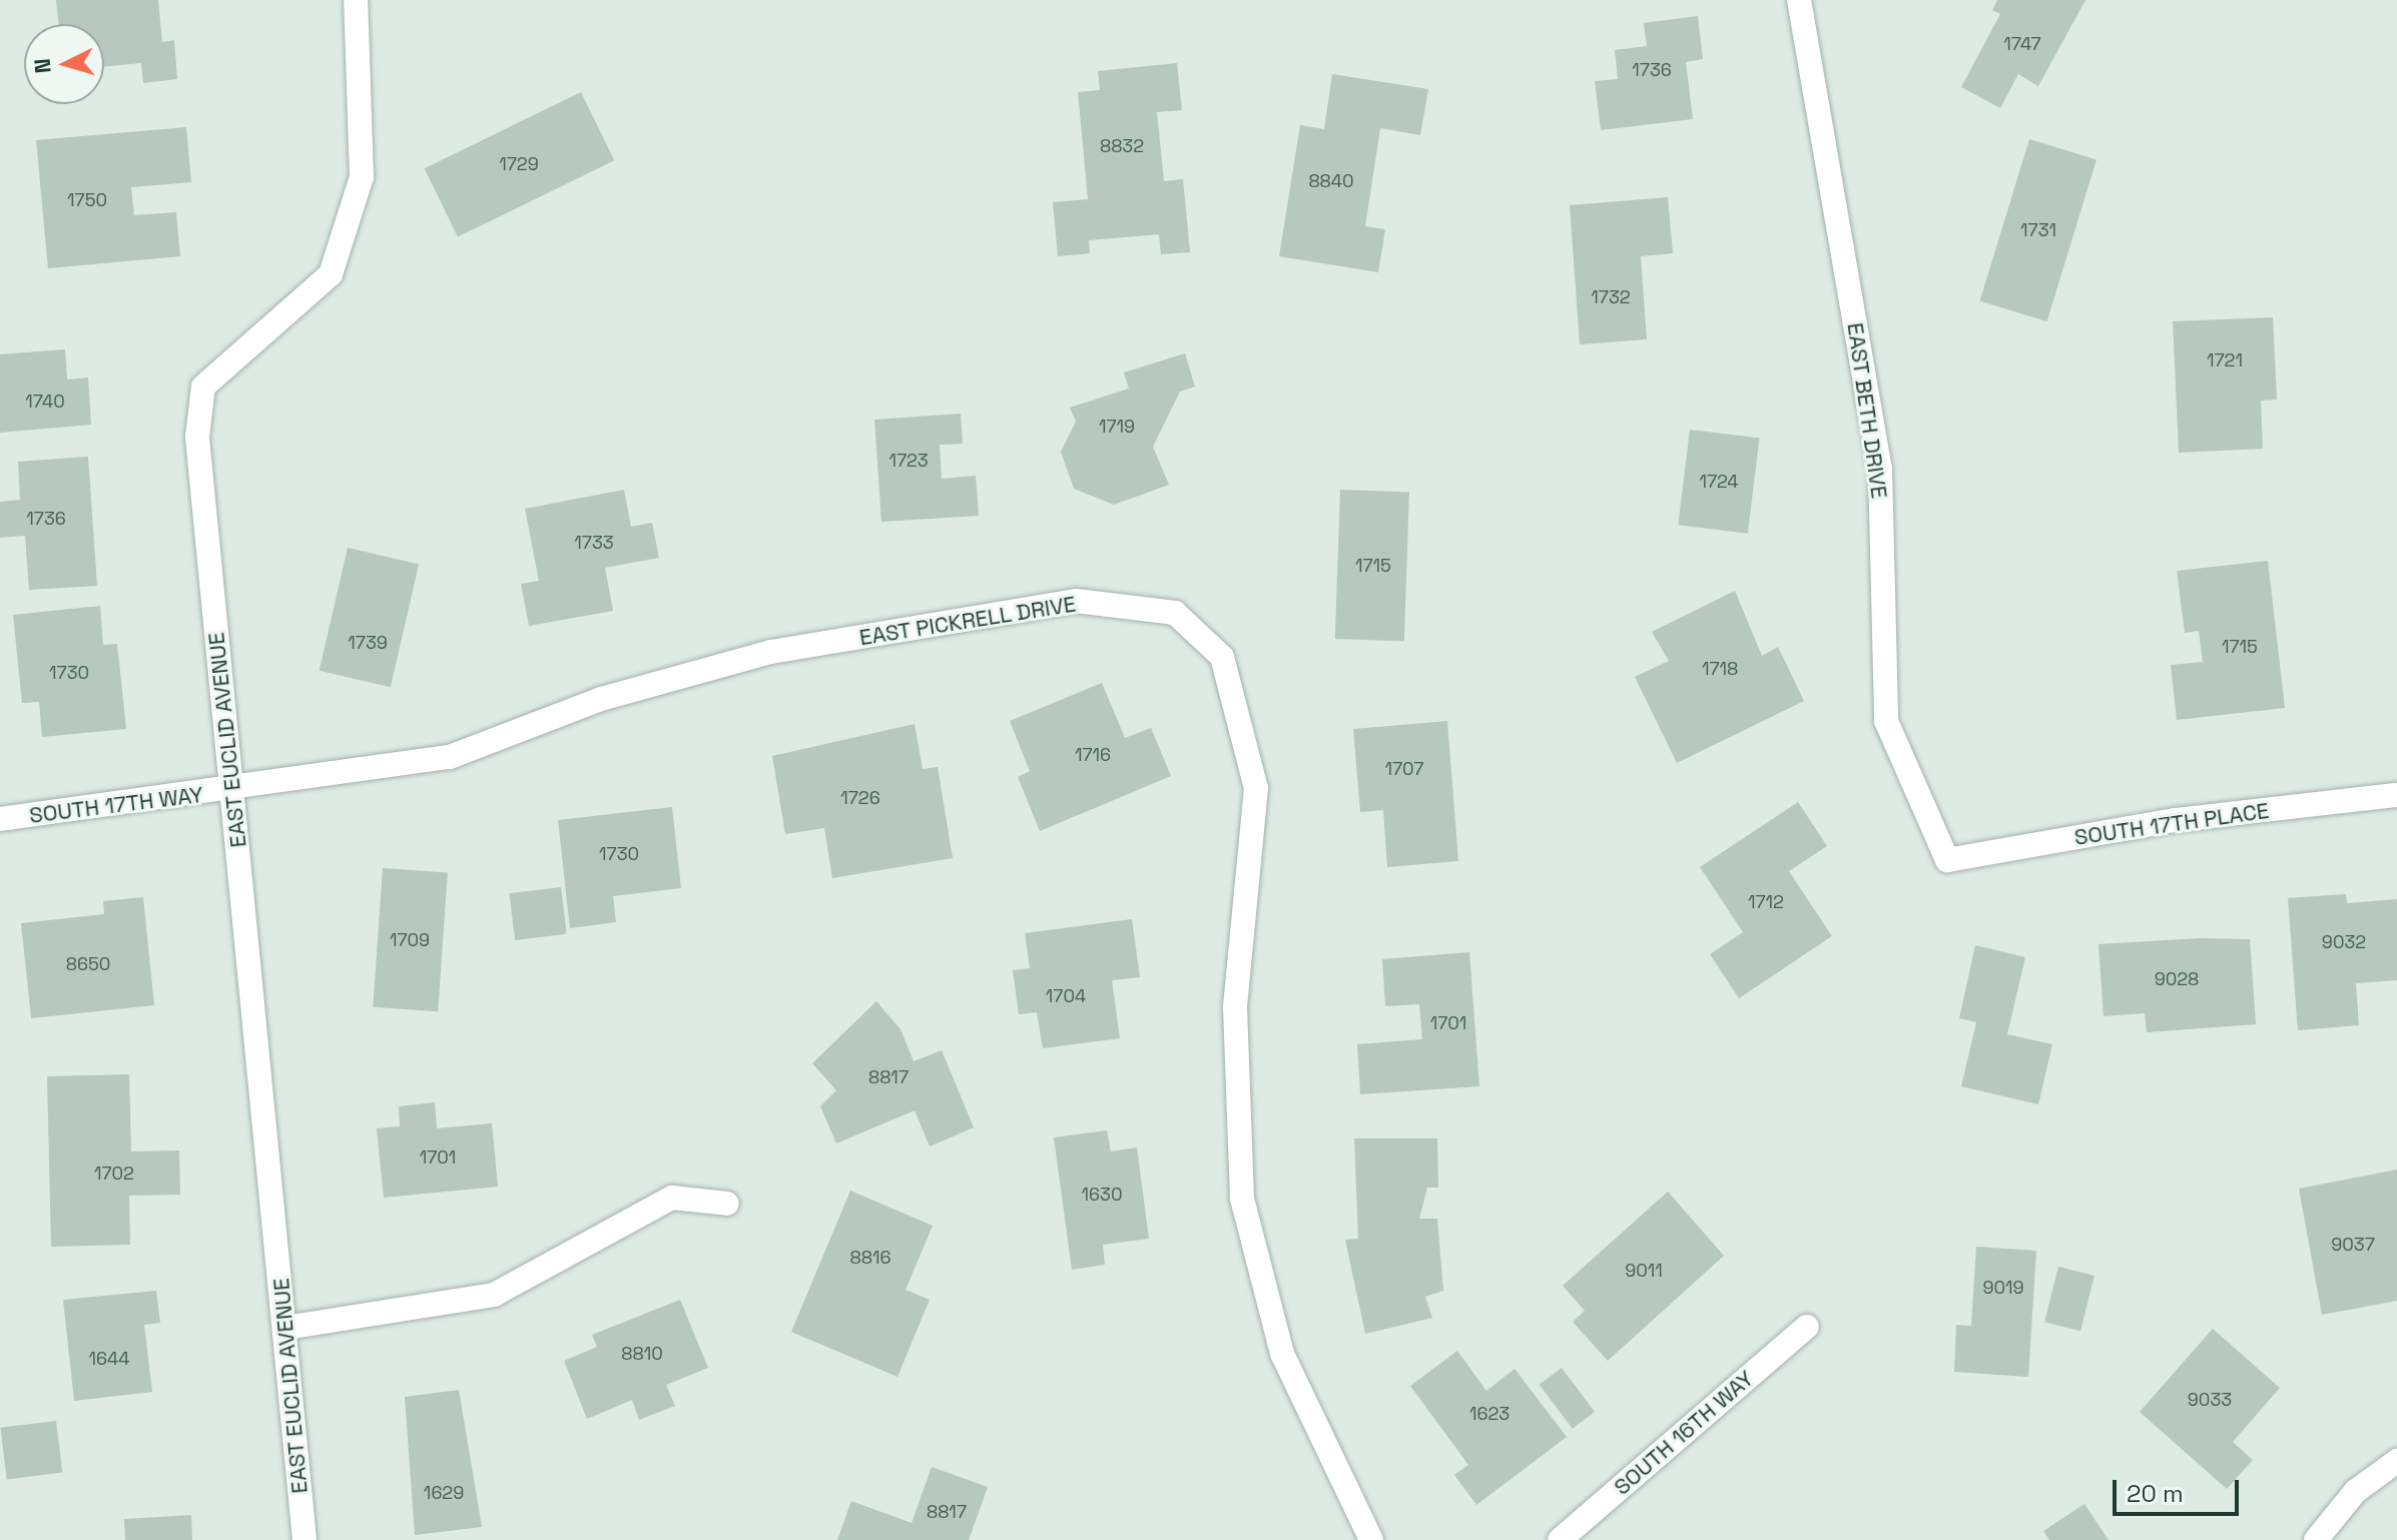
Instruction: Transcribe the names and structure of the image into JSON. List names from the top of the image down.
{
  "streets": {
    "street": [
      "EAST BETH DRIVE",
      "EAST PICKRELL DRIVE",
      "EAST EUCLID AVENUE",
      "SOUTH 17TH WAY",
      "SOUTH 17TH PLACE",
      "SOUTH 16TH WAY"
    ]
  },
  "crossings": [
    ["EAST BETH DRIVE", "SOUTH 17TH PLACE"],
    ["EAST PICKRELL DRIVE", "EAST EUCLID AVENUE"],
    ["EAST PICKRELL DRIVE", "SOUTH 17TH WAY"],
    ["EAST EUCLID AVENUE", "SOUTH 17TH WAY"]
  ],
  "house_numbers": [
    "1747",
    "1736",
    "8832",
    "1729",
    "8840",
    "1750",
    "1731",
    "1732",
    "1721",
    "1740",
    "1719",
    "1723",
    "1724",
    "1736",
    "1733",
    "1715",
    "1739",
    "1715",
    "1718",
    "1730",
    "1716",
    "1707",
    "1726",
    "1730",
    "1712",
    "1709",
    "9032",
    "8650",
    "9028",
    "1704",
    "1701",
    "8817",
    "1701",
    "1702",
    "1630",
    "9037",
    "8816",
    "9011",
    "9019",
    "8810",
    "1644",
    "9033",
    "1623",
    "1629",
    "8817"
  ],
  "scale_bar": "20 m",
  "north": "left"
}
